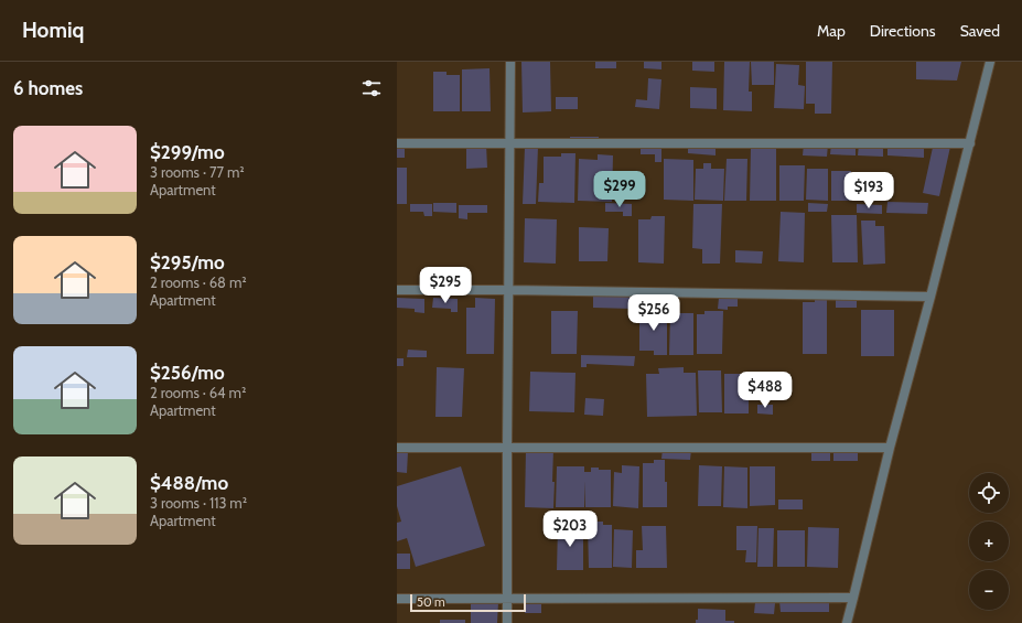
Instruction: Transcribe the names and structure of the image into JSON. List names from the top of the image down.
{
  "scale_bar": "50 m",
  "page": {
    "header": "Homiq",
    "nav": ["Map", "Directions", "Saved"],
    "heading": "6 homes",
    "list": [
      {
        "name": "$299/mo",
        "note": "3 rooms · 77 m² · Apartment"
      },
      {
        "name": "$295/mo",
        "note": "2 rooms · 68 m² · Apartment"
      },
      {
        "name": "$256/mo",
        "note": "2 rooms · 64 m² · Apartment"
      },
      {
        "name": "$488/mo",
        "note": "3 rooms · 113 m² · Apartment"
      }
    ],
    "price": [
      "$299",
      "$193",
      "$295",
      "$256",
      "$488",
      "$203"
    ],
    "map_buttons": ["+", "−"],
    "scale": "50 m"
  }
}
